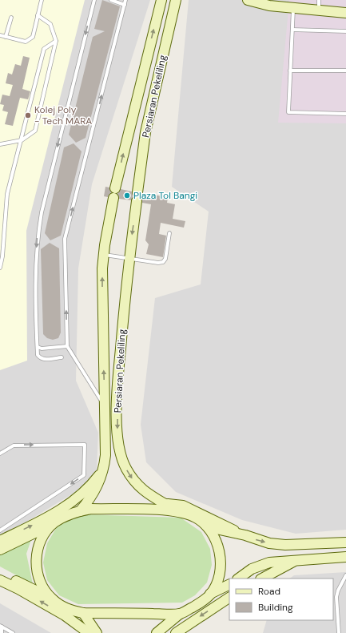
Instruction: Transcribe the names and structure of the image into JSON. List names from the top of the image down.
{
  "streets": {
    "main road": ["Persiaran Pekeliling"]
  },
  "places": ["Kolej Poly - Tech MARA", "Plaza Tol Bangi"],
  "legend": ["Road", "Building"]
}
